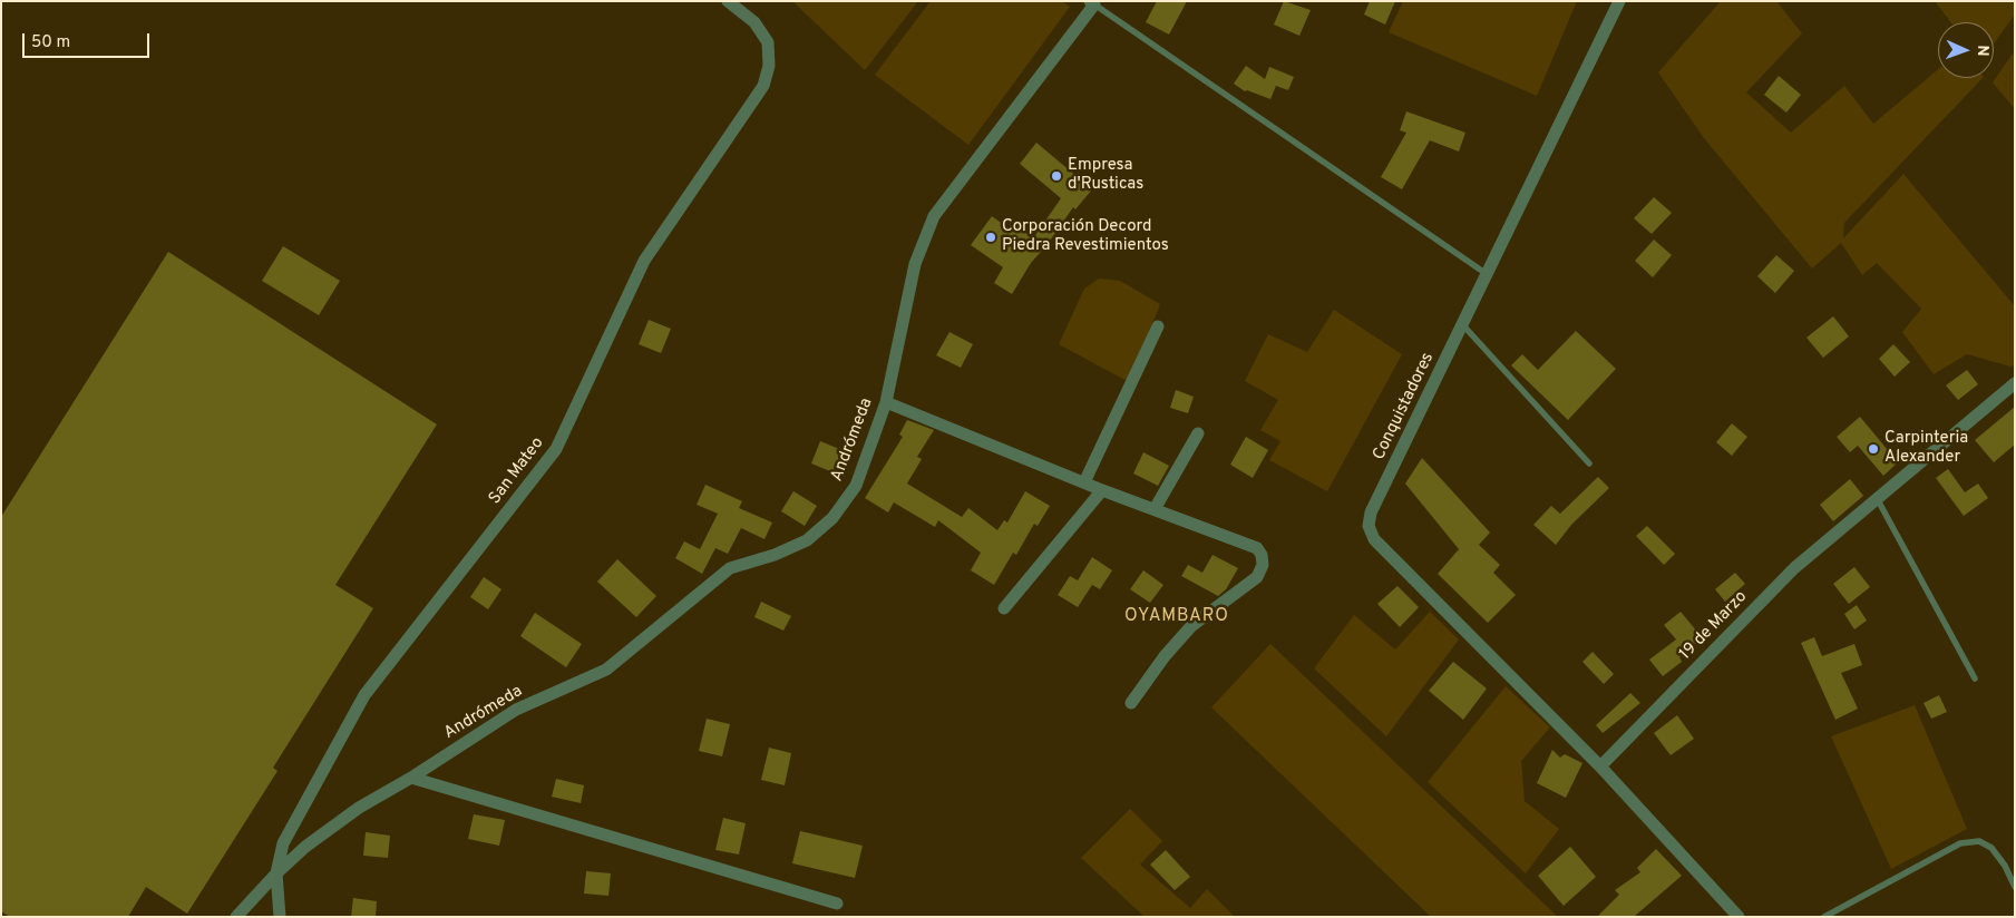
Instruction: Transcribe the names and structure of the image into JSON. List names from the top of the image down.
{
  "streets": {
    "street": [
      "Conquistadores",
      "Andrómeda",
      "San Mateo",
      "19 de Marzo"
    ]
  },
  "crossings": [
    ["Conquistadores", "19 de Marzo"],
    ["Andrómeda", "San Mateo"]
  ],
  "districts": ["OYAMBARO"],
  "places": ["Empresa d'Rusticas", "Corporación Decord Piedra Revestimientos", "Carpinteria Alexander"],
  "scale_bar": "50 m",
  "north": "right"
}
